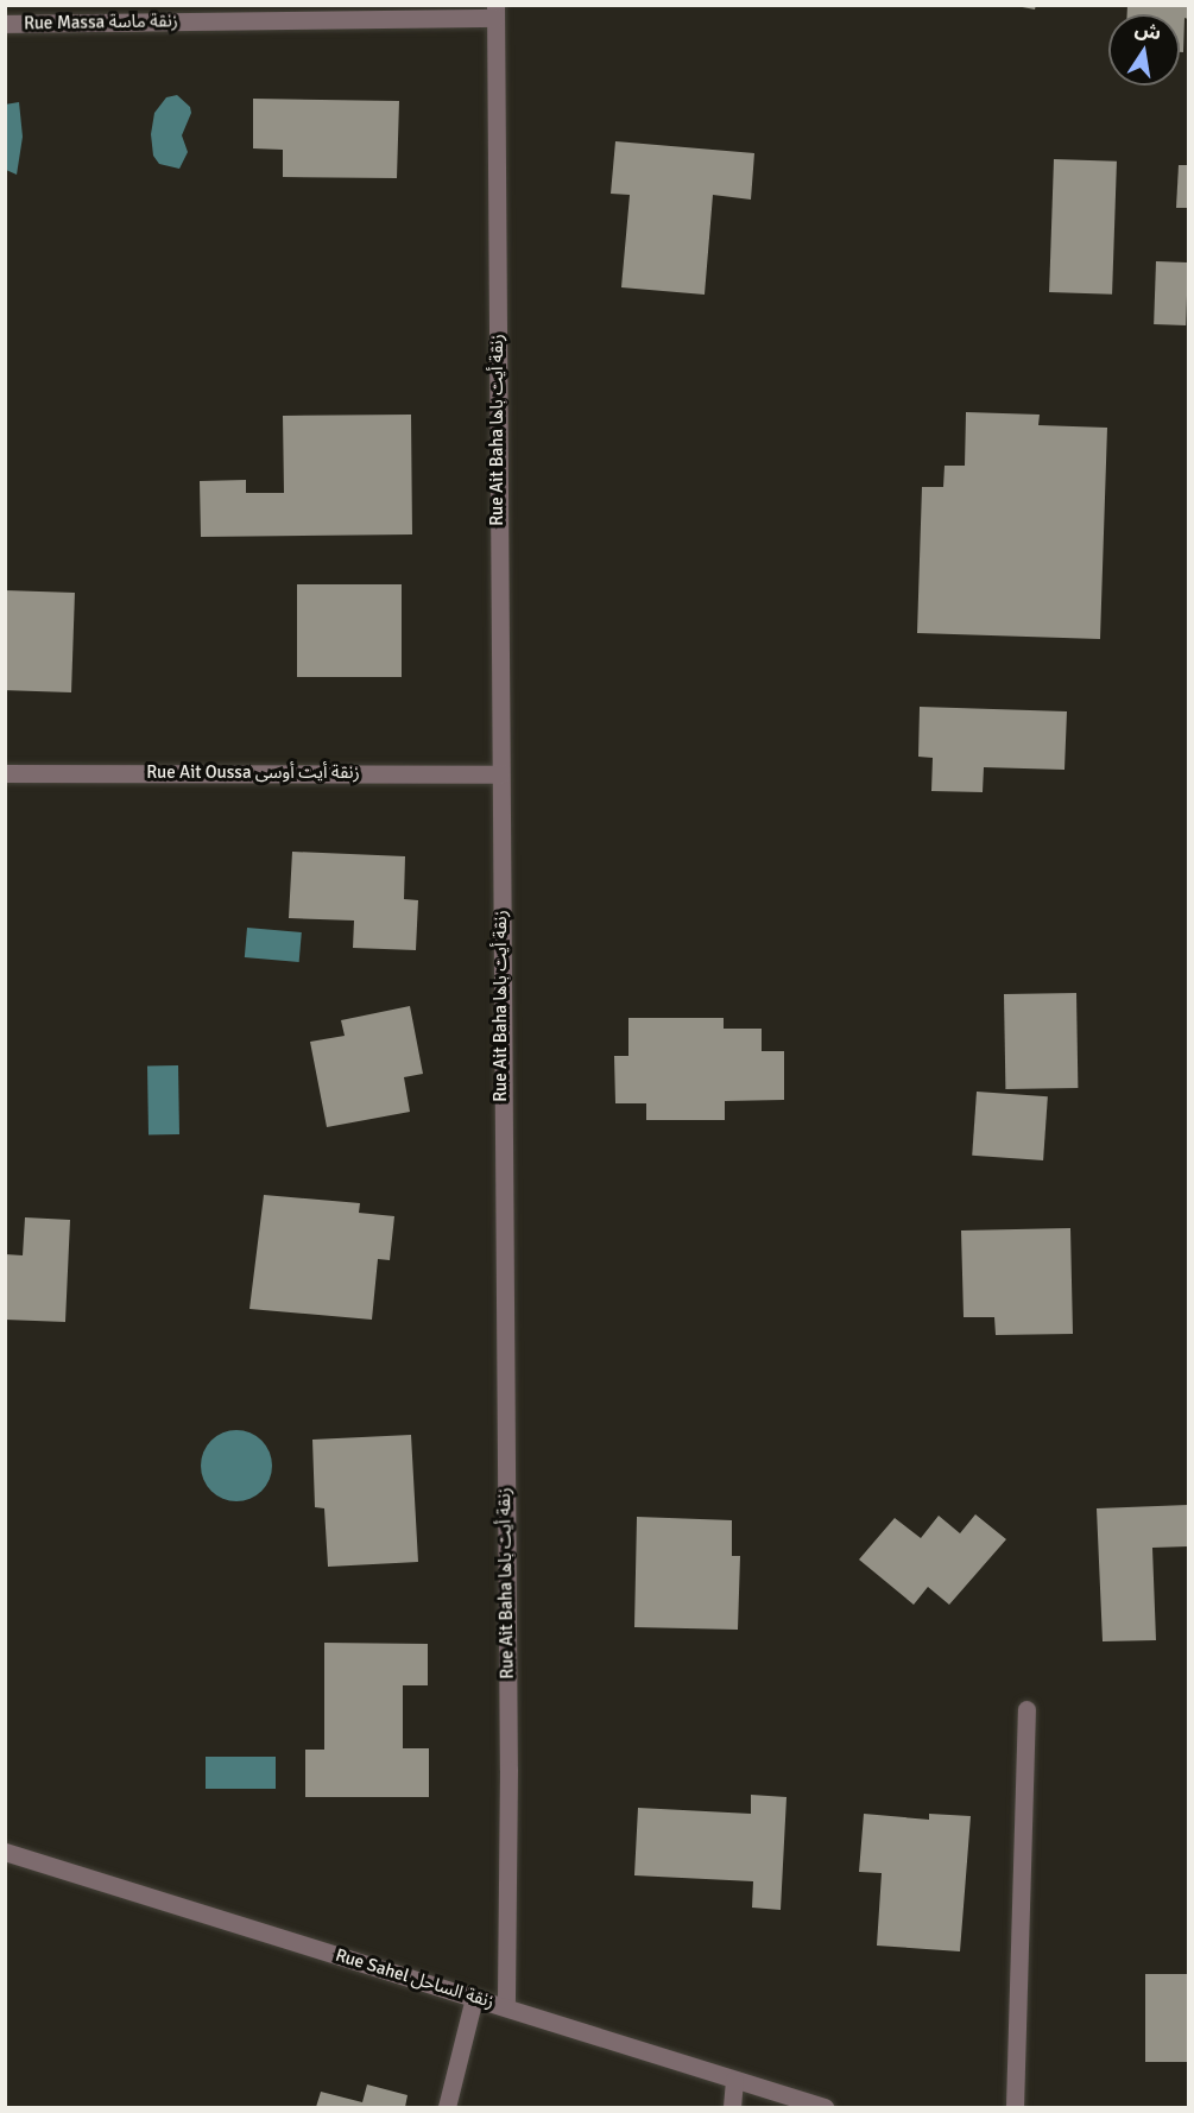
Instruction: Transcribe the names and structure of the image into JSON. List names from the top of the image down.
{
  "streets": {
    "street": [
      "Rue Massa زنقة ماسة",
      "Rue Ait Baha زنقة أيت باها",
      "Rue Ait Oussa زنقة أيت أوسى",
      "Rue Sahel زنقة الساحل"
    ]
  },
  "crossings": [
    ["Rue Massa زنقة ماسة", "Rue Ait Baha زنقة أيت باها"],
    ["Rue Ait Baha زنقة أيت باها", "Rue Ait Oussa زنقة أيت أوسى"],
    ["Rue Ait Baha زنقة أيت باها", "Rue Sahel زنقة الساحل"]
  ],
  "north": "top"
}
